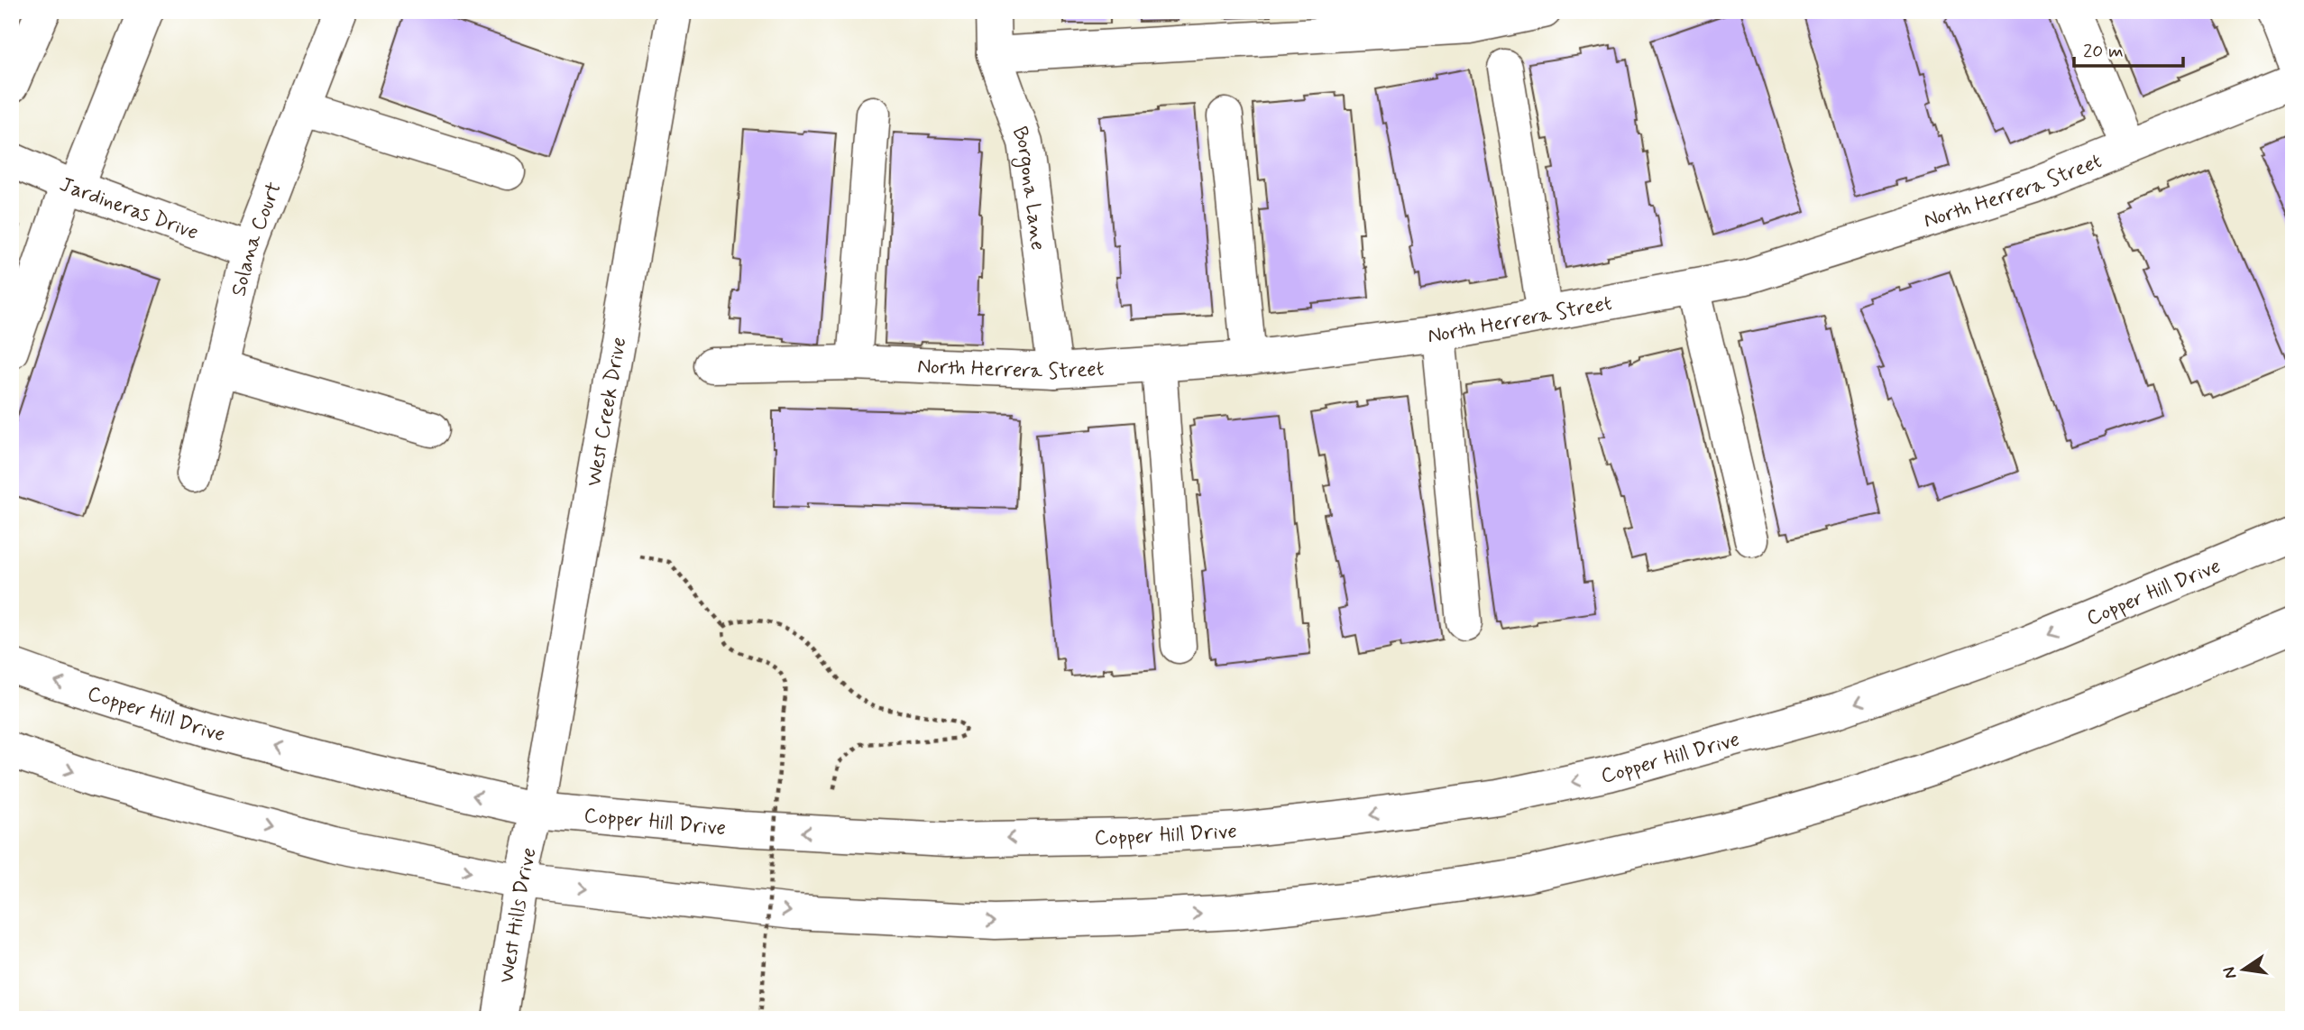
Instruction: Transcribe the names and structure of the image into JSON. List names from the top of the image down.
{
  "streets": {
    "street": [
      "North Herrera Street",
      "Borgona Lane",
      "Jardineras Drive",
      "Solana Court",
      "West Creek Drive",
      "Copper Hill Drive",
      "West Hills Drive"
    ]
  },
  "crossings": [
    ["North Herrera Street", "Borgona Lane"],
    ["Jardineras Drive", "Solana Court"],
    ["West Creek Drive", "Copper Hill Drive"],
    ["West Creek Drive", "West Hills Drive"],
    ["Copper Hill Drive", "West Hills Drive"]
  ],
  "scale_bar": "20 m",
  "north": "left"
}
